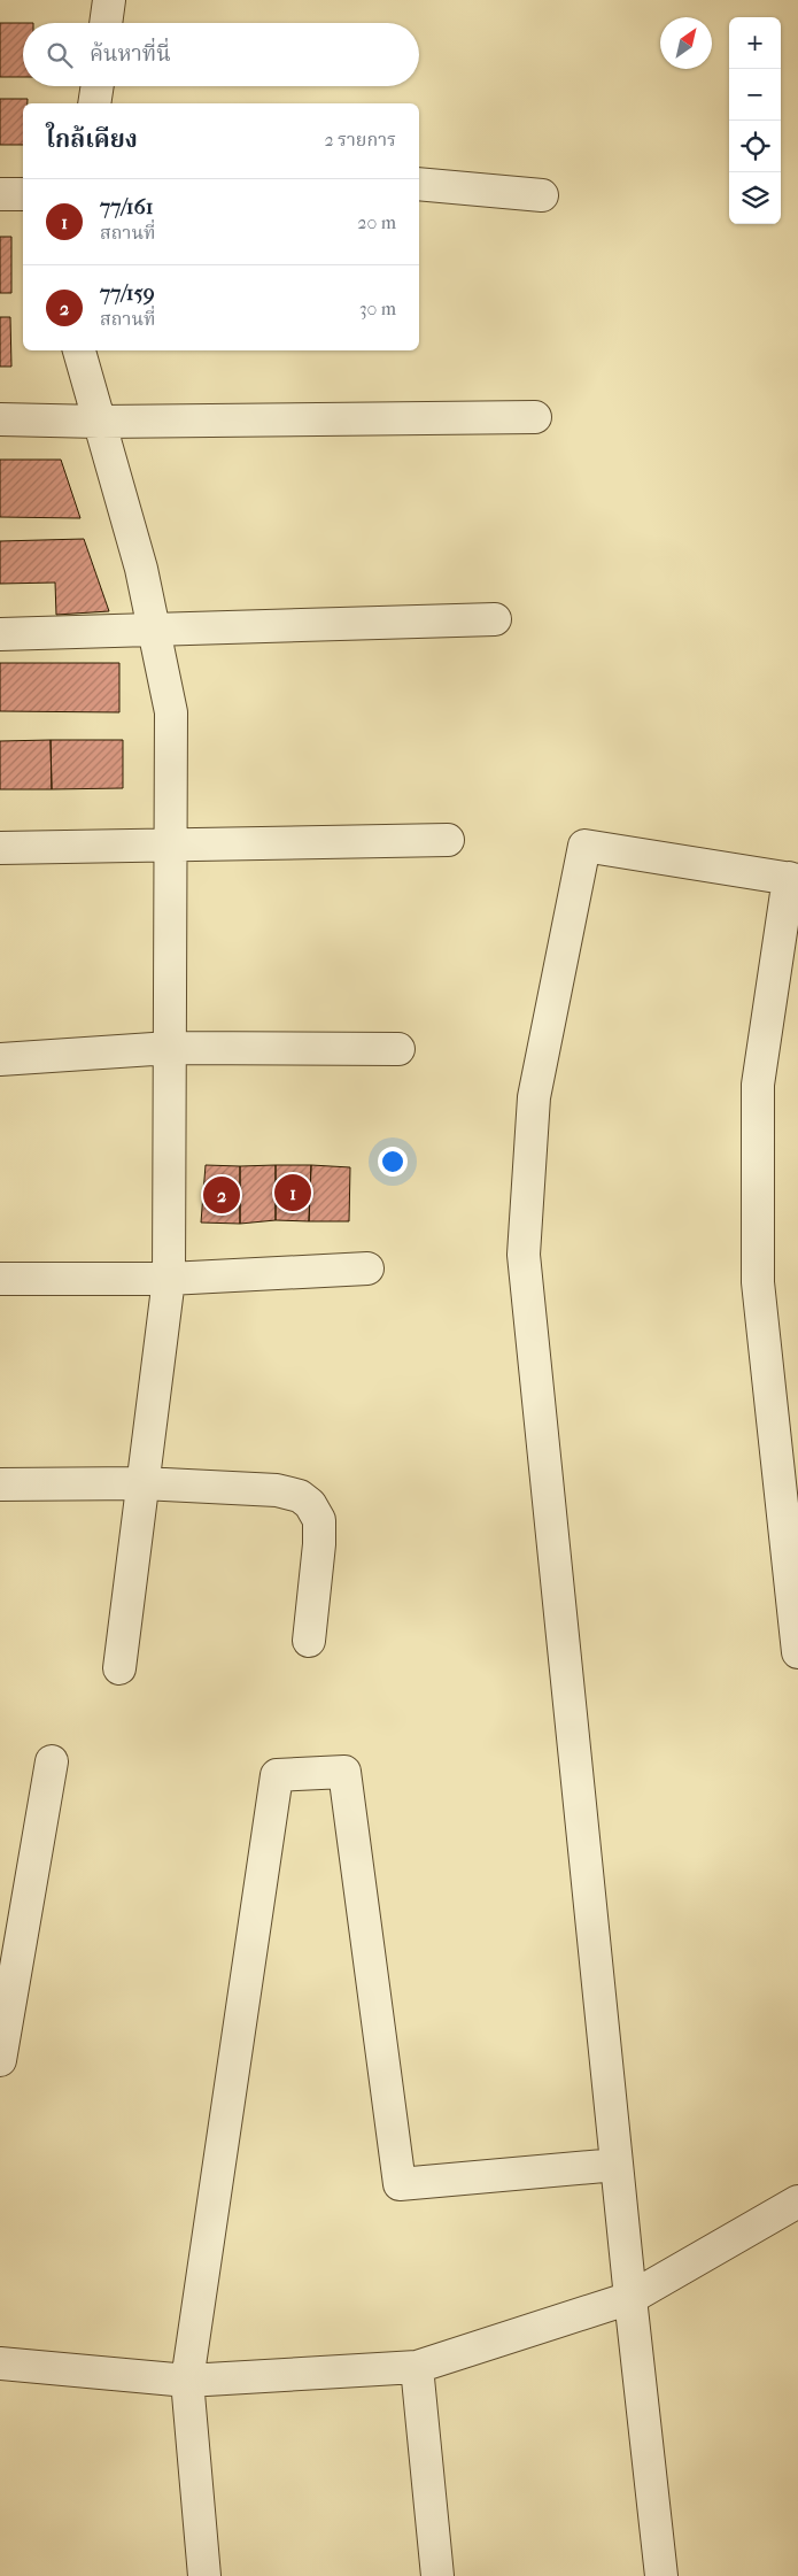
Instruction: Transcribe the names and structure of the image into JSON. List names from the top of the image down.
{
  "north": "top right",
  "page": {
    "map_buttons": ["+", "−"],
    "search": "ค้นหาที่นี่",
    "heading": ["ใกล้เคียง", "2 รายการ"],
    "list": [
      {
        "mark": "1",
        "name": "77/161",
        "note": "สถานที่",
        "value": "20 m"
      },
      {
        "mark": "2",
        "name": "77/159",
        "note": "สถานที่",
        "value": "30 m"
      }
    ],
    "pins": ["1", "2"]
  }
}
